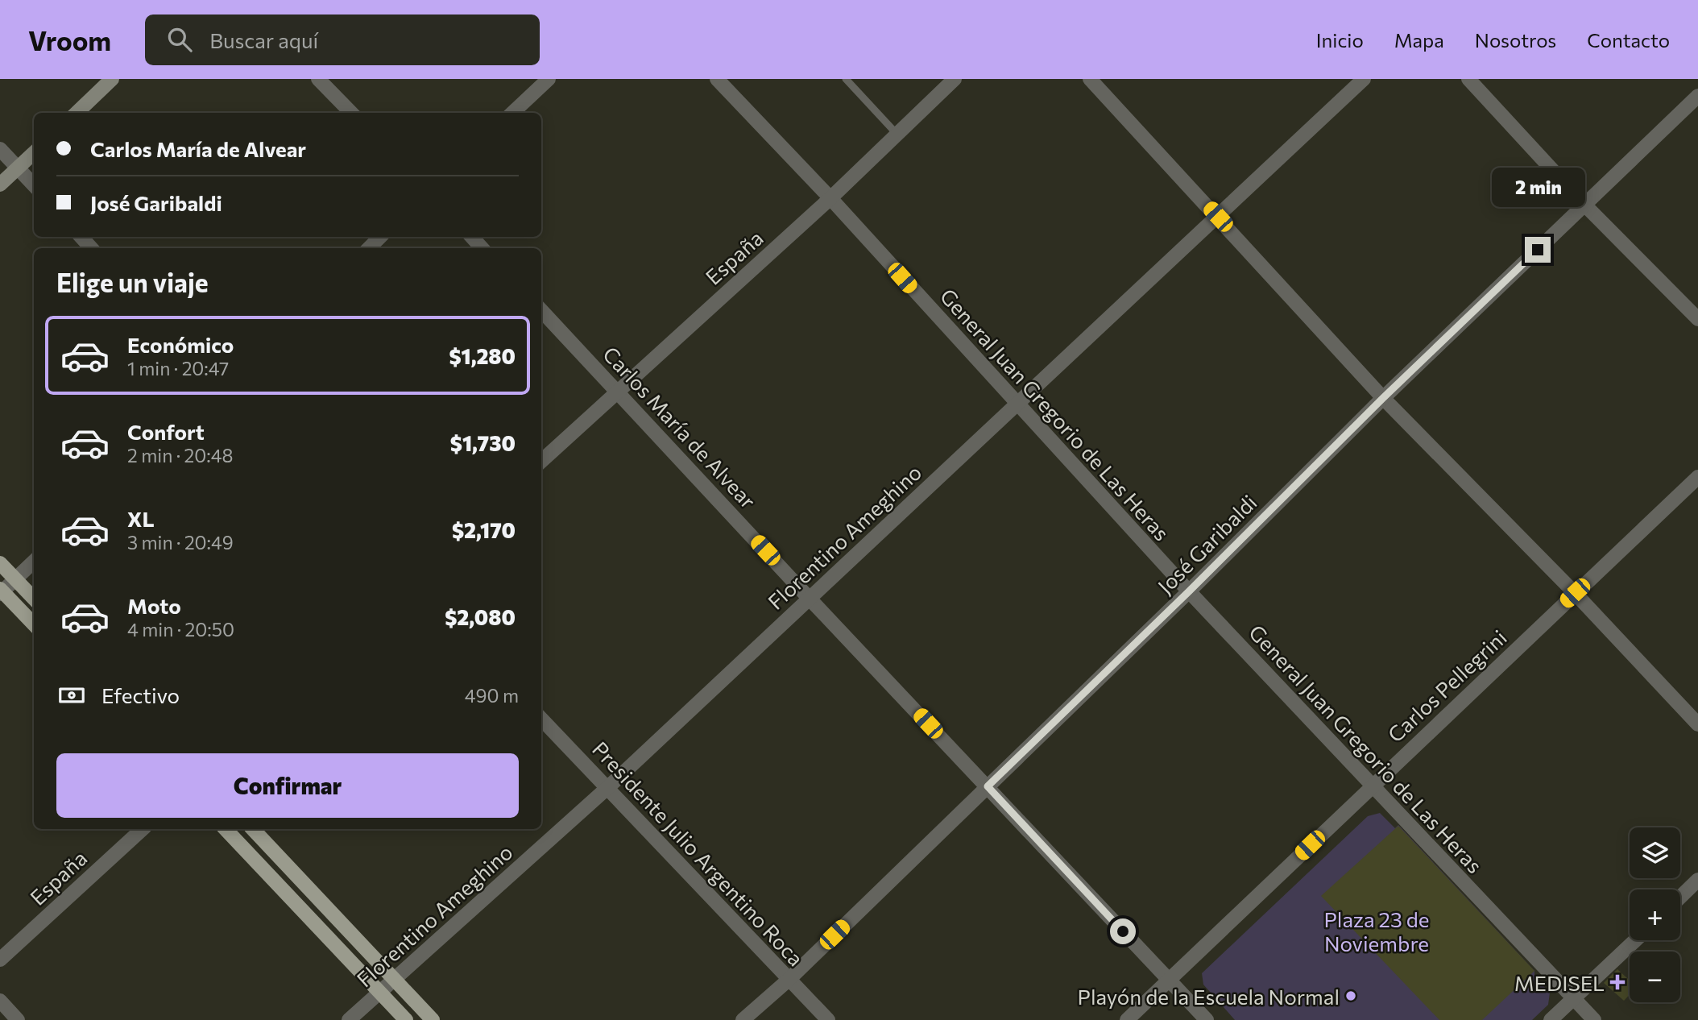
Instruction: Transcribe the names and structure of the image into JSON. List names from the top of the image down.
{
  "streets": {
    "street": [
      "España",
      "General Juan Gregorio de Las Heras",
      "Carlos María de Alvear",
      "Florentino Ameghino",
      "José Garibaldi",
      "Carlos Pellegrini",
      "Presidente Julio Argentino Roca"
    ]
  },
  "crossings": [
    ["España", "General Juan Gregorio de Las Heras"],
    ["España", "Carlos María de Alvear"],
    ["General Juan Gregorio de Las Heras", "Florentino Ameghino"],
    ["General Juan Gregorio de Las Heras", "José Garibaldi"],
    ["General Juan Gregorio de Las Heras", "Carlos Pellegrini"],
    ["Carlos María de Alvear", "Florentino Ameghino"],
    ["Carlos María de Alvear", "José Garibaldi"],
    ["Carlos María de Alvear", "Carlos Pellegrini"],
    ["Florentino Ameghino", "Presidente Julio Argentino Roca"],
    ["José Garibaldi", "Presidente Julio Argentino Roca"]
  ],
  "parks": ["Plaza 23 de Noviembre"],
  "places": {
    "health": ["MEDISEL"],
    "other": ["Playón de la Escuela Normal"]
  },
  "page": {
    "header": "Vroom",
    "search": "Buscar aquí",
    "nav": [
      "Inicio",
      "Mapa",
      "Nosotros",
      "Contacto"
    ],
    "banner": ["Carlos María de Alvear", "José Garibaldi"],
    "bubble": "2 min",
    "heading": "Elige un viaje",
    "list": [
      {
        "name": "Económico",
        "note": "1 min · 20:47",
        "value": "$1,280"
      },
      {
        "name": "Confort",
        "note": "2 min · 20:48",
        "value": "$1,730"
      },
      {
        "name": "XL",
        "note": "3 min · 20:49",
        "value": "$2,170"
      },
      {
        "name": "Moto",
        "note": "4 min · 20:50",
        "value": "$2,080"
      }
    ],
    "pay": ["Efectivo", "490 m"],
    "buttons": "Confirmar",
    "map_buttons": ["+", "−"]
  }
}
